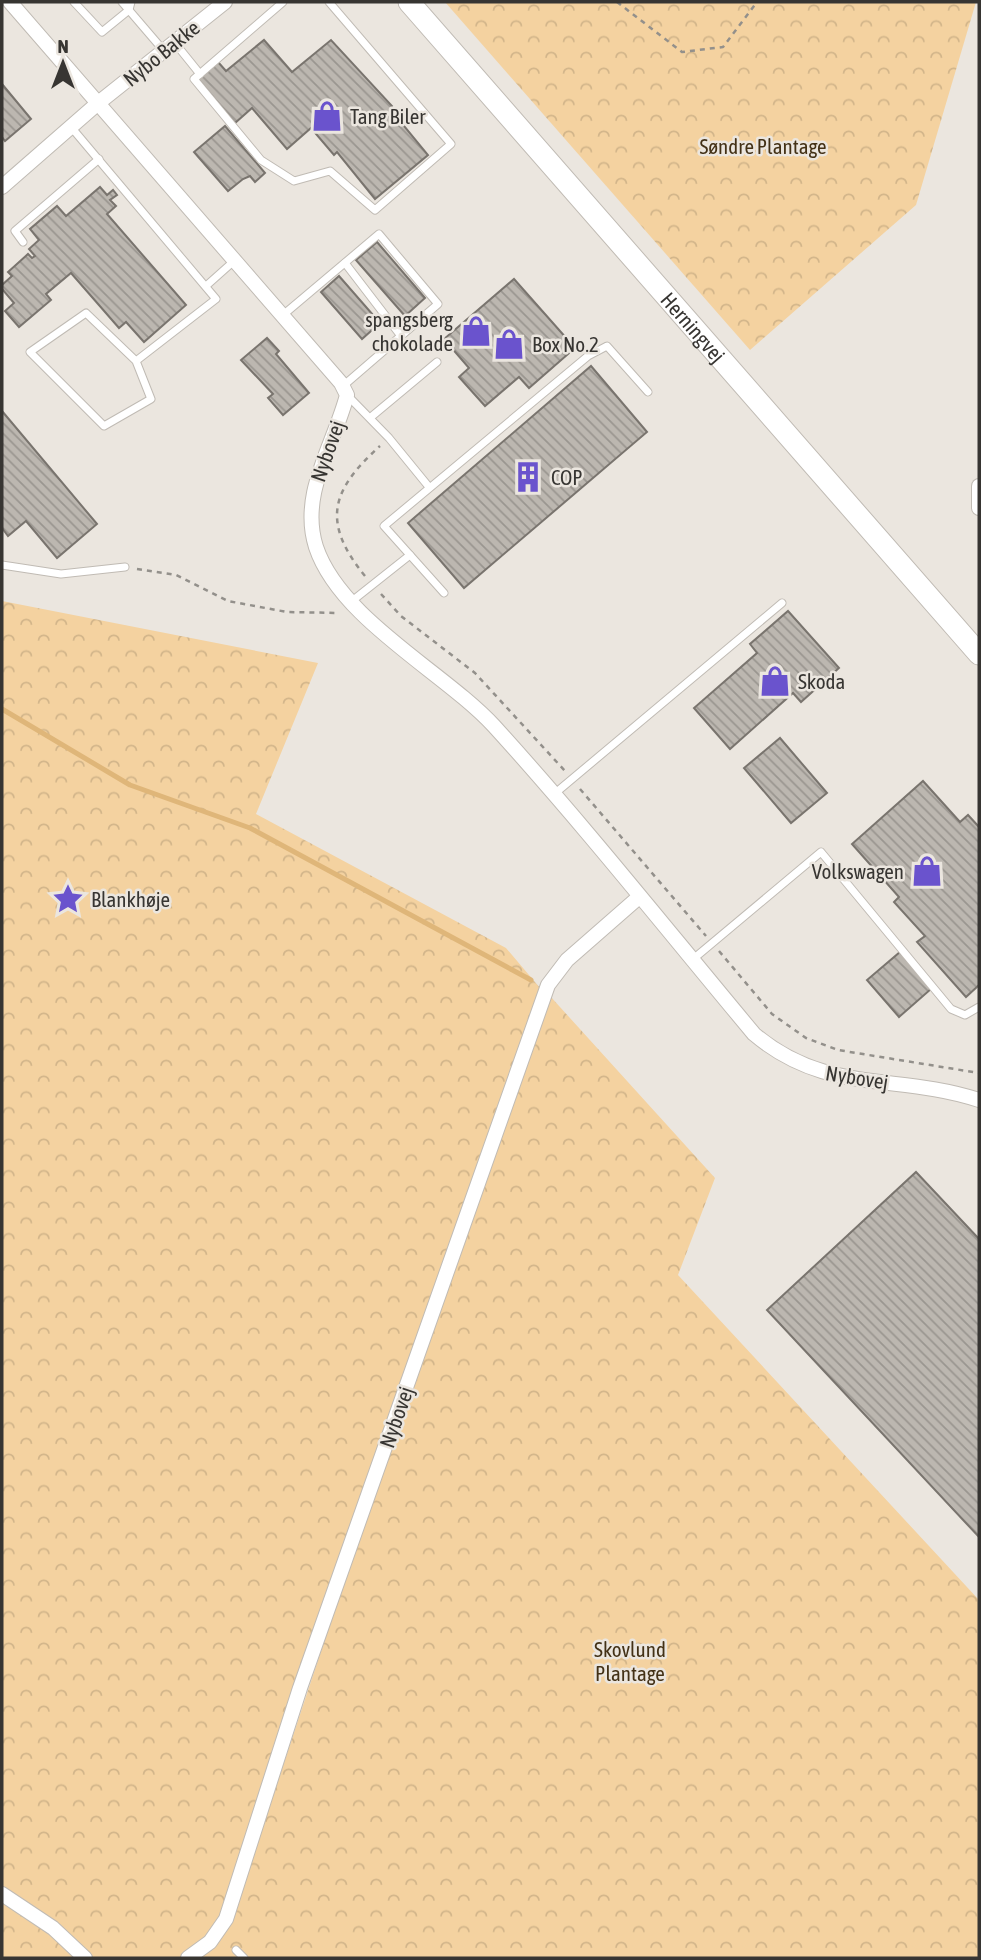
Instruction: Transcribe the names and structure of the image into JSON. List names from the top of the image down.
{
  "streets": {
    "main road": ["Herningvej"],
    "street": ["Nybo Bakke", "Nybovej"]
  },
  "parks": ["Søndre Plantage", "Skovlund Plantage"],
  "places": {
    "shop": [
      "Tang Biler",
      "spangsberg chokolade",
      "Box No.2",
      "Skoda",
      "Volkswagen"
    ],
    "building": ["COP"],
    "place": ["Blankhøje"]
  },
  "north": "top"
}
